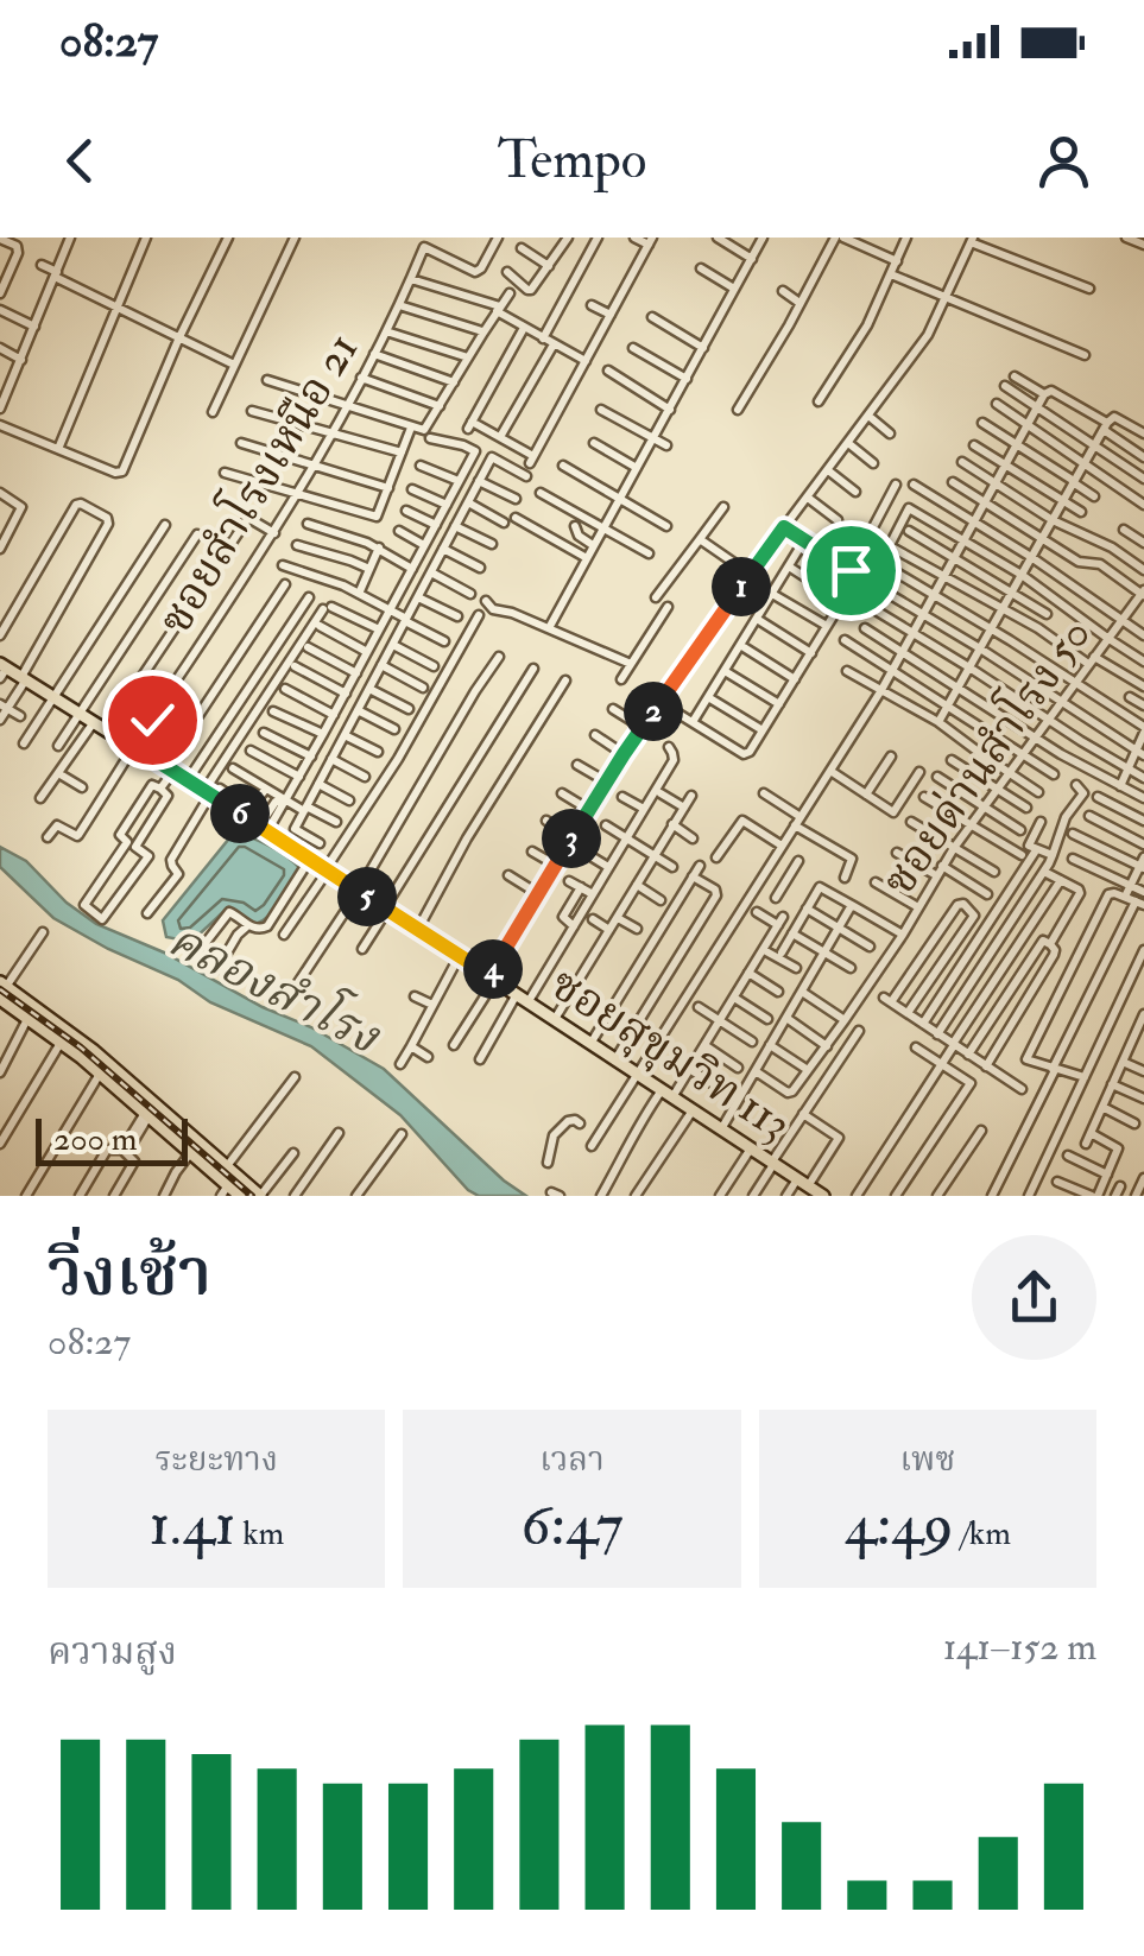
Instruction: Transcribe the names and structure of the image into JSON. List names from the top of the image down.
{
  "streets": {
    "main road": ["ซอยสุขุมวิท 113"],
    "street": ["ซอยสำโรงเหนือ 21", "ซอยด่านสำโรง 50"]
  },
  "crossings": [
    ["ซอยสำโรงเหนือ 21", "ซอยสุขุมวิท 113"],
    ["ซอยด่านสำโรง 50", "ซอยสุขุมวิท 113"]
  ],
  "water": ["คลองสำโรง"],
  "scale_bar": "200 m",
  "page": {
    "status": "08:27",
    "header": "Tempo",
    "pins": [
      "1",
      "2",
      "6",
      "3",
      "5",
      "4"
    ],
    "scale": "200 m",
    "heading": ["วิ่งเช้า", "08:27"],
    "stats": [
      ["ระยะทาง", "1.41 km"],
      ["เวลา", "6:47"],
      ["เพซ", "4:49 /km"]
    ],
    "chart": ["ความสูง", "141–152 m"]
  }
}
